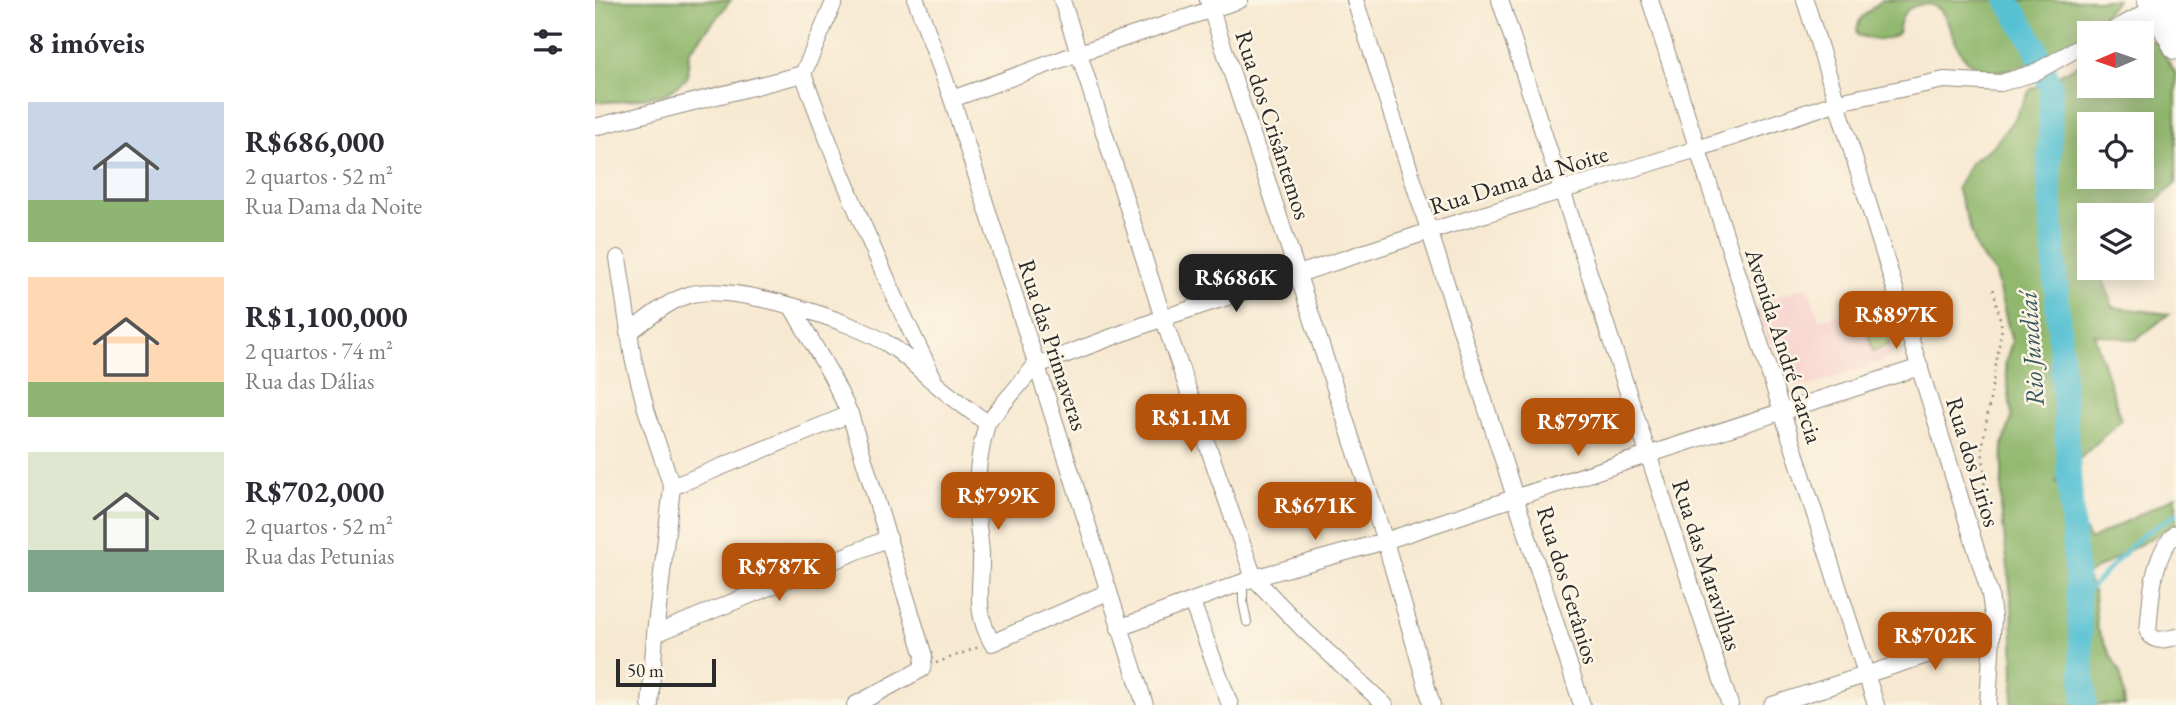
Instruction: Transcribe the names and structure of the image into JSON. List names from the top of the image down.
{
  "streets": {
    "street": [
      "Rua dos Crisântemos",
      "Rua Dama da Noite",
      "Rua das Primaveras",
      "Avenida André Garcia",
      "Rua dos Lirios",
      "Rua das Maravilhas",
      "Rua dos Gerânios"
    ]
  },
  "crossings": [
    ["Rua dos Crisântemos", "Rua Dama da Noite"],
    ["Rua Dama da Noite", "Rua das Primaveras"],
    ["Rua Dama da Noite", "Avenida André Garcia"],
    ["Rua Dama da Noite", "Rua dos Lirios"],
    ["Rua Dama da Noite", "Rua das Maravilhas"],
    ["Rua Dama da Noite", "Rua dos Gerânios"]
  ],
  "water": ["Rio Jundiaí"],
  "scale_bar": "50 m",
  "north": "left",
  "page": {
    "heading": "8 imóveis",
    "list": [
      {
        "name": "R$686,000",
        "note": "2 quartos · 52 m² · Rua Dama da Noite"
      },
      {
        "name": "R$1,100,000",
        "note": "2 quartos · 74 m² · Rua das Dálias"
      },
      {
        "name": "R$702,000",
        "note": "2 quartos · 52 m² · Rua das Petunias"
      }
    ],
    "price": [
      "R$686K",
      "R$897K",
      "R$1.1M",
      "R$797K",
      "R$799K",
      "R$671K",
      "R$787K",
      "R$702K"
    ],
    "scale": "50 m"
  }
}
